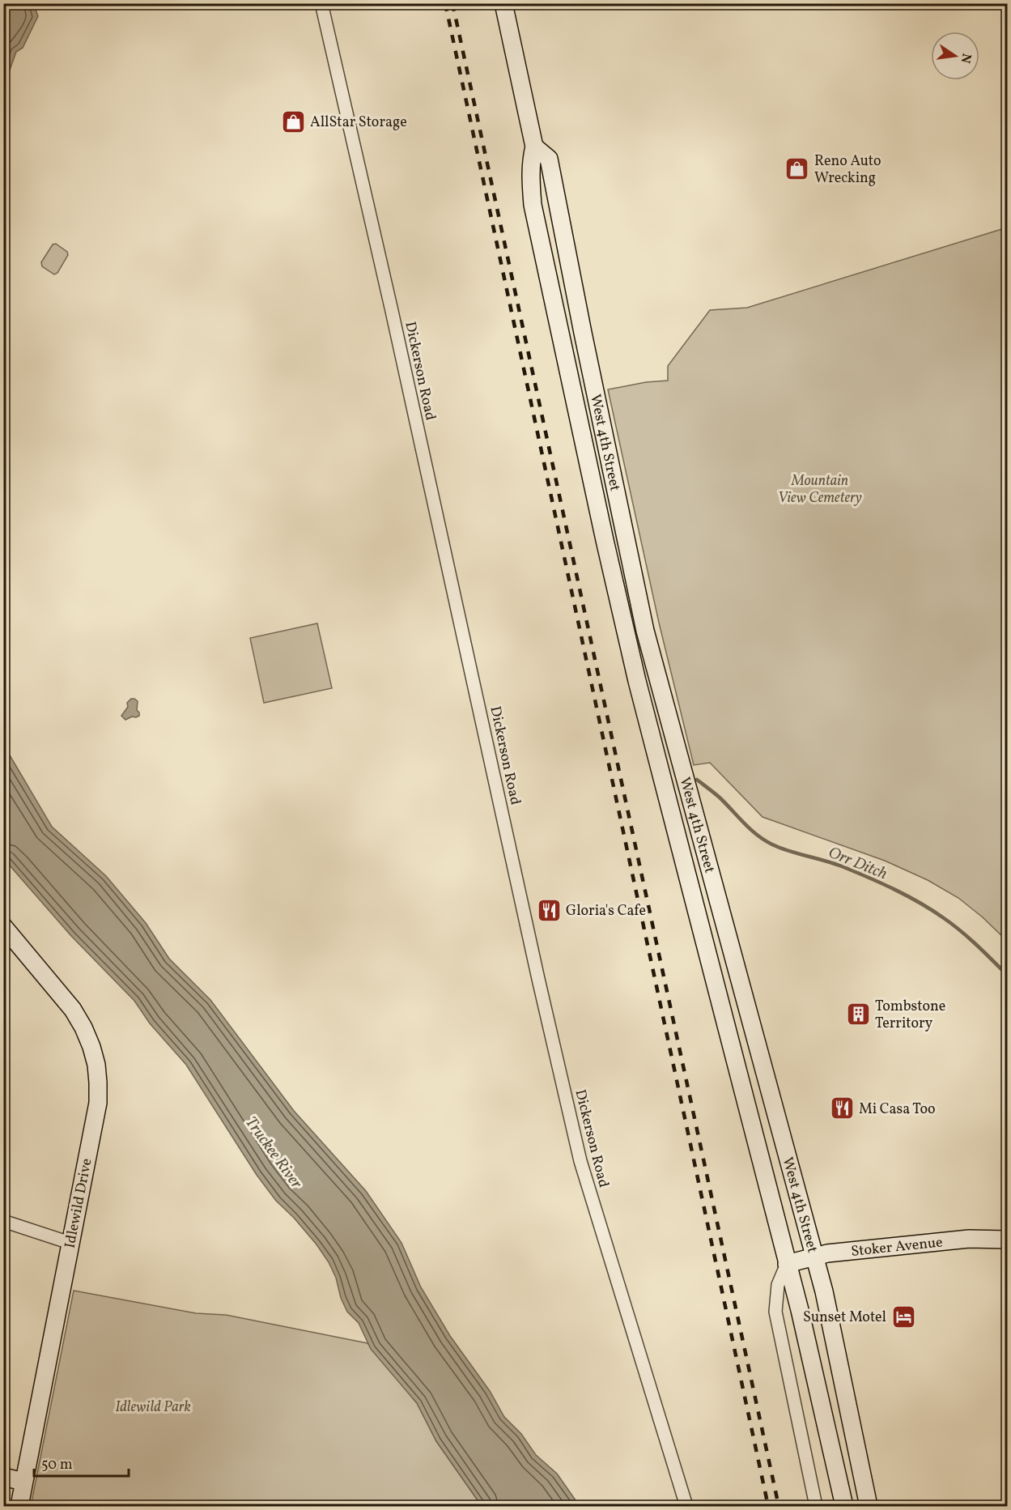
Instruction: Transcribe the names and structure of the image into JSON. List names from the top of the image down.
{
  "streets": {
    "main road": ["West 4th Street", "Idlewild Drive", "Stoker Avenue"],
    "street": ["Dickerson Road"]
  },
  "crossings": [
    ["West 4th Street", "Stoker Avenue"]
  ],
  "water": ["Orr Ditch", "Truckee River"],
  "parks": ["Mountain View Cemetery", "Idlewild Park"],
  "places": {
    "shop": ["AllStar Storage", "Reno Auto Wrecking"],
    "restaurant": ["Gloria's Cafe", "Mi Casa Too"],
    "building": ["Tombstone Territory"],
    "hotel": ["Sunset Motel"]
  },
  "scale_bar": "50 m",
  "north": "right"
}
